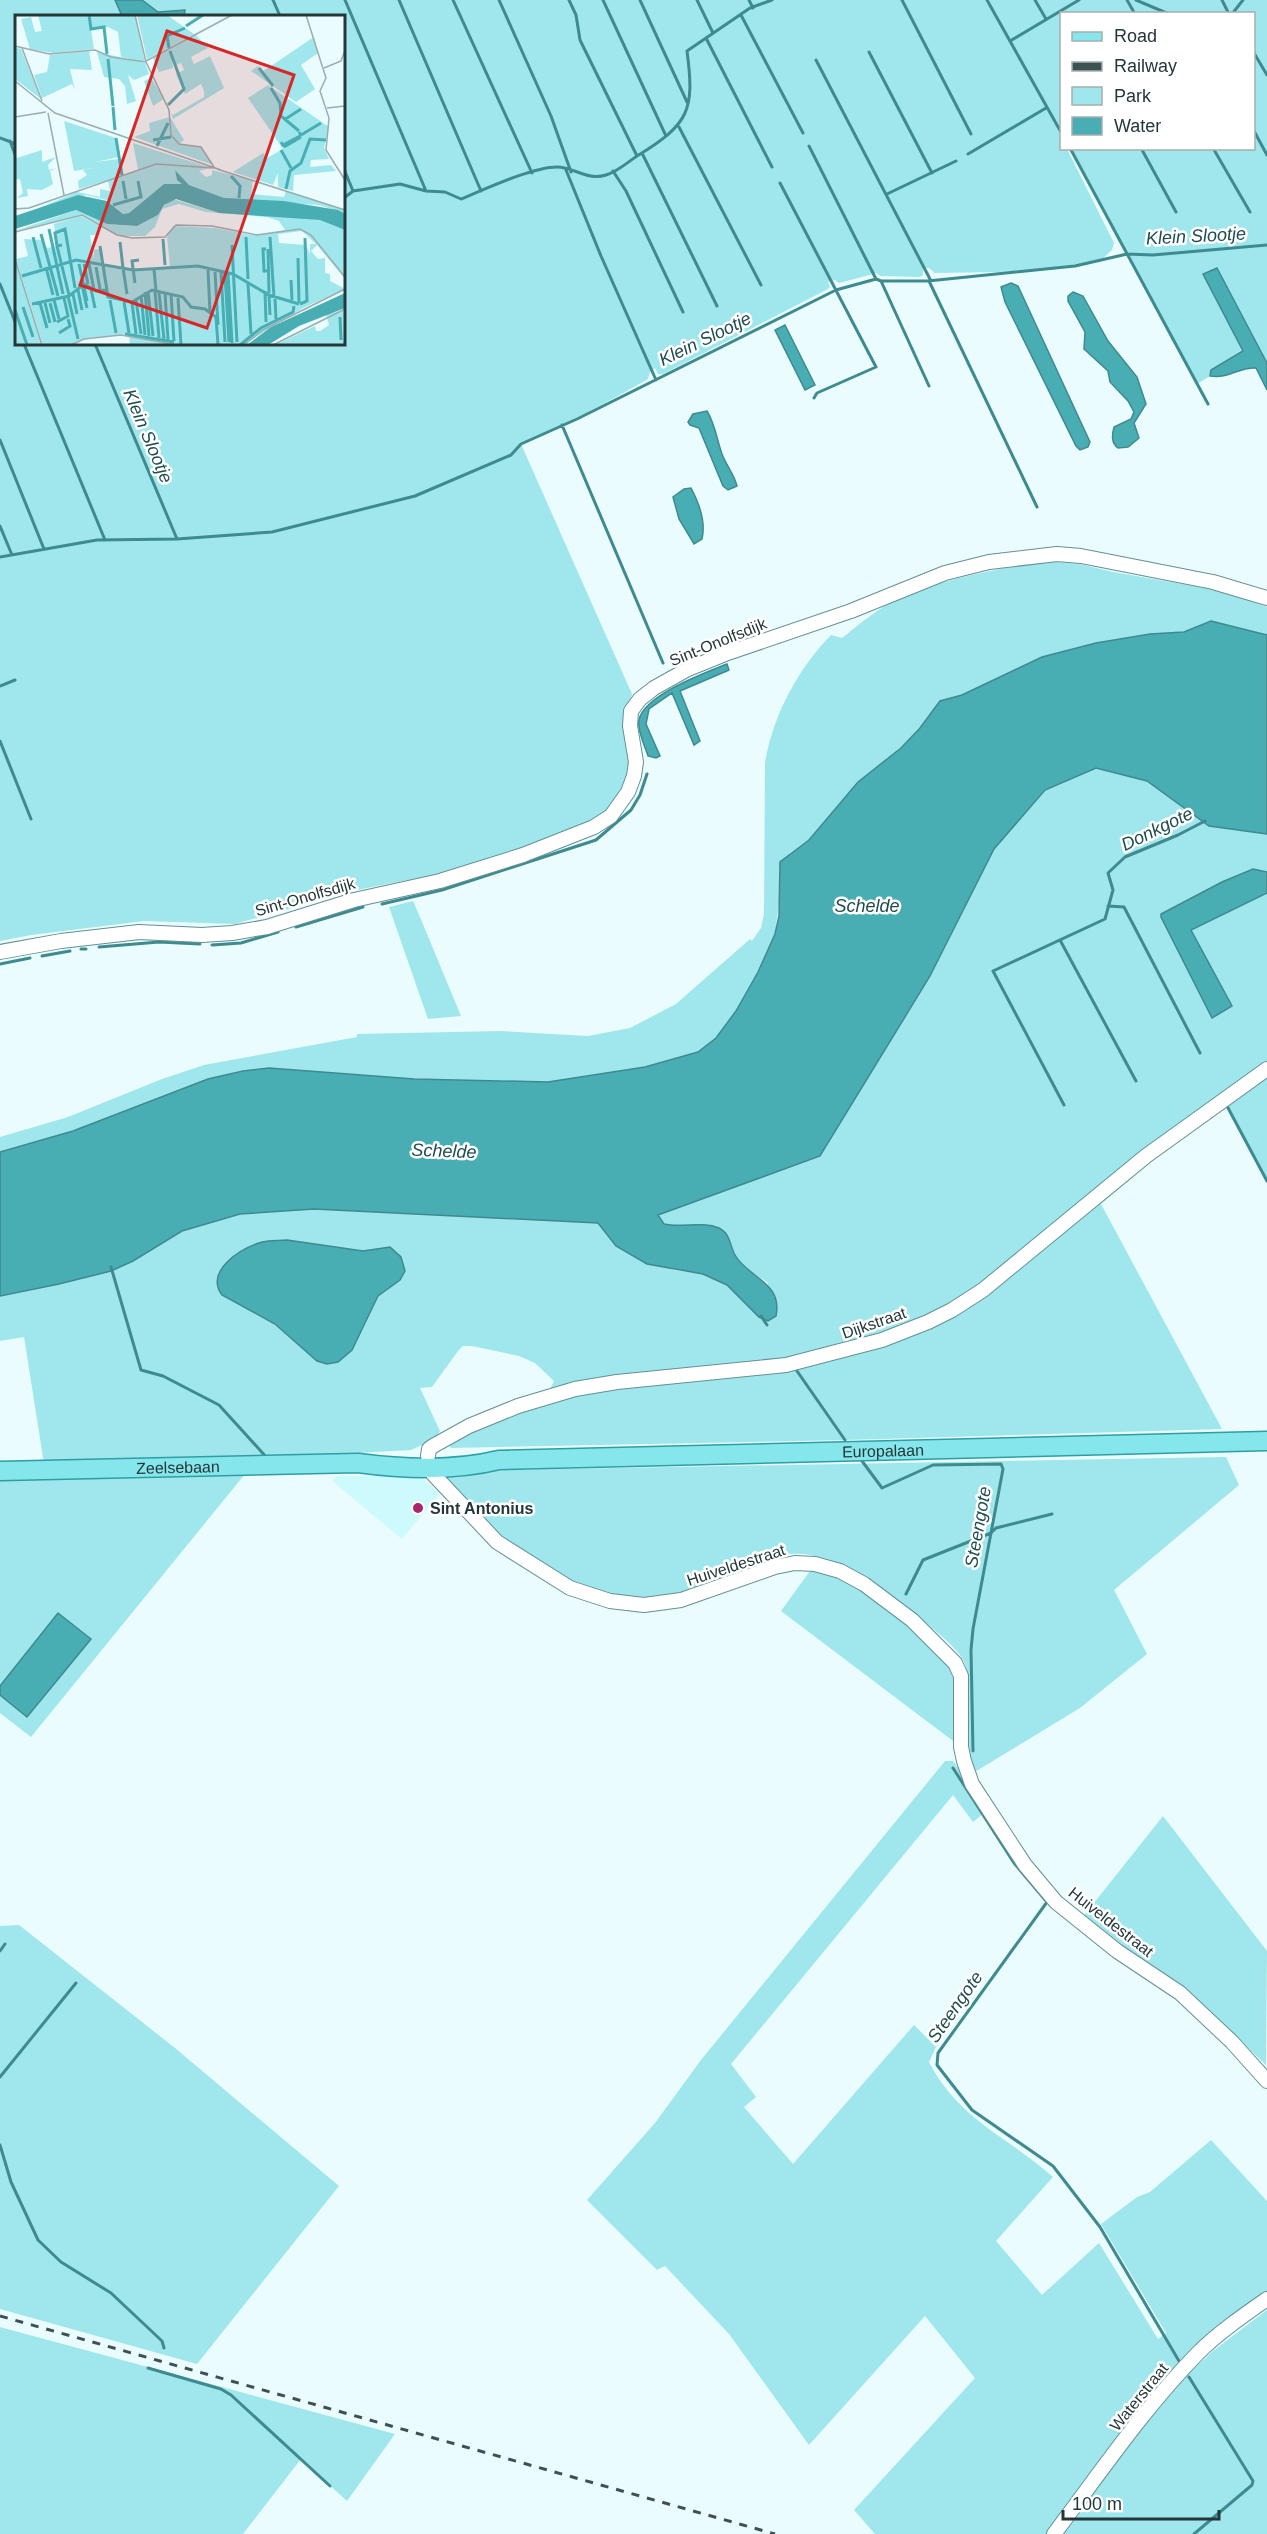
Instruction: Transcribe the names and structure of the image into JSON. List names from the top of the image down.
{
  "streets": {
    "main road": ["Europalaan", "Zeelsebaan"],
    "street": [
      "Sint-Onolfsdijk",
      "Dijkstraat",
      "Huiveldestraat",
      "Waterstraat"
    ]
  },
  "crossings": [
    ["Dijkstraat", "Zeelsebaan"],
    ["Dijkstraat", "Huiveldestraat"],
    ["Europalaan", "Zeelsebaan"],
    ["Zeelsebaan", "Huiveldestraat"]
  ],
  "water": [
    "Klein Slootje",
    "Donkgote",
    "Schelde",
    "Steengote"
  ],
  "places": ["Sint Antonius"],
  "legend": [
    "Road",
    "Railway",
    "Park",
    "Water"
  ],
  "scale_bar": "100 m"
}
